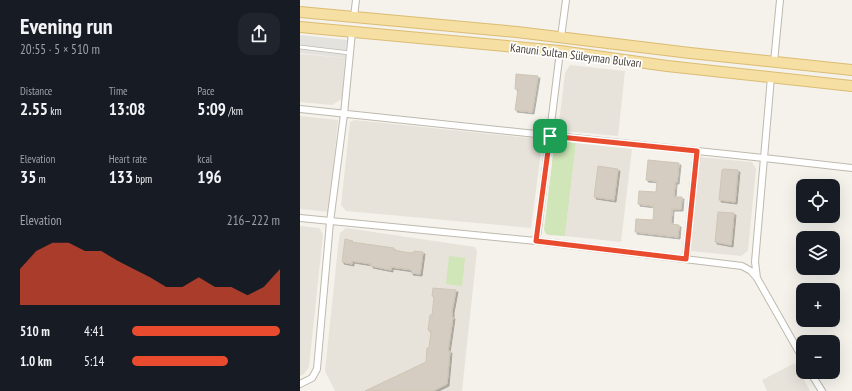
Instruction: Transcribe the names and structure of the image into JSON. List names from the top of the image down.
{
  "streets": {
    "main road": ["Kanuni Sultan Süleyman Bulvarı"]
  },
  "page": {
    "heading": ["Evening run", "20:55 · 5 × 510 m"],
    "stats": [
      ["Distance", "2.55 km"],
      ["Time", "13:08"],
      ["Pace", "5:09 /km"],
      ["Elevation", "35 m"],
      ["Heart rate", "133 bpm"],
      ["kcal", "196"]
    ],
    "map_buttons": ["+", "−"],
    "chart": ["Elevation", "216–222 m"],
    "list": [
      {
        "name": "510 m",
        "note": "4:41"
      },
      {
        "name": "1.0 km",
        "note": "5:14"
      }
    ]
  }
}
